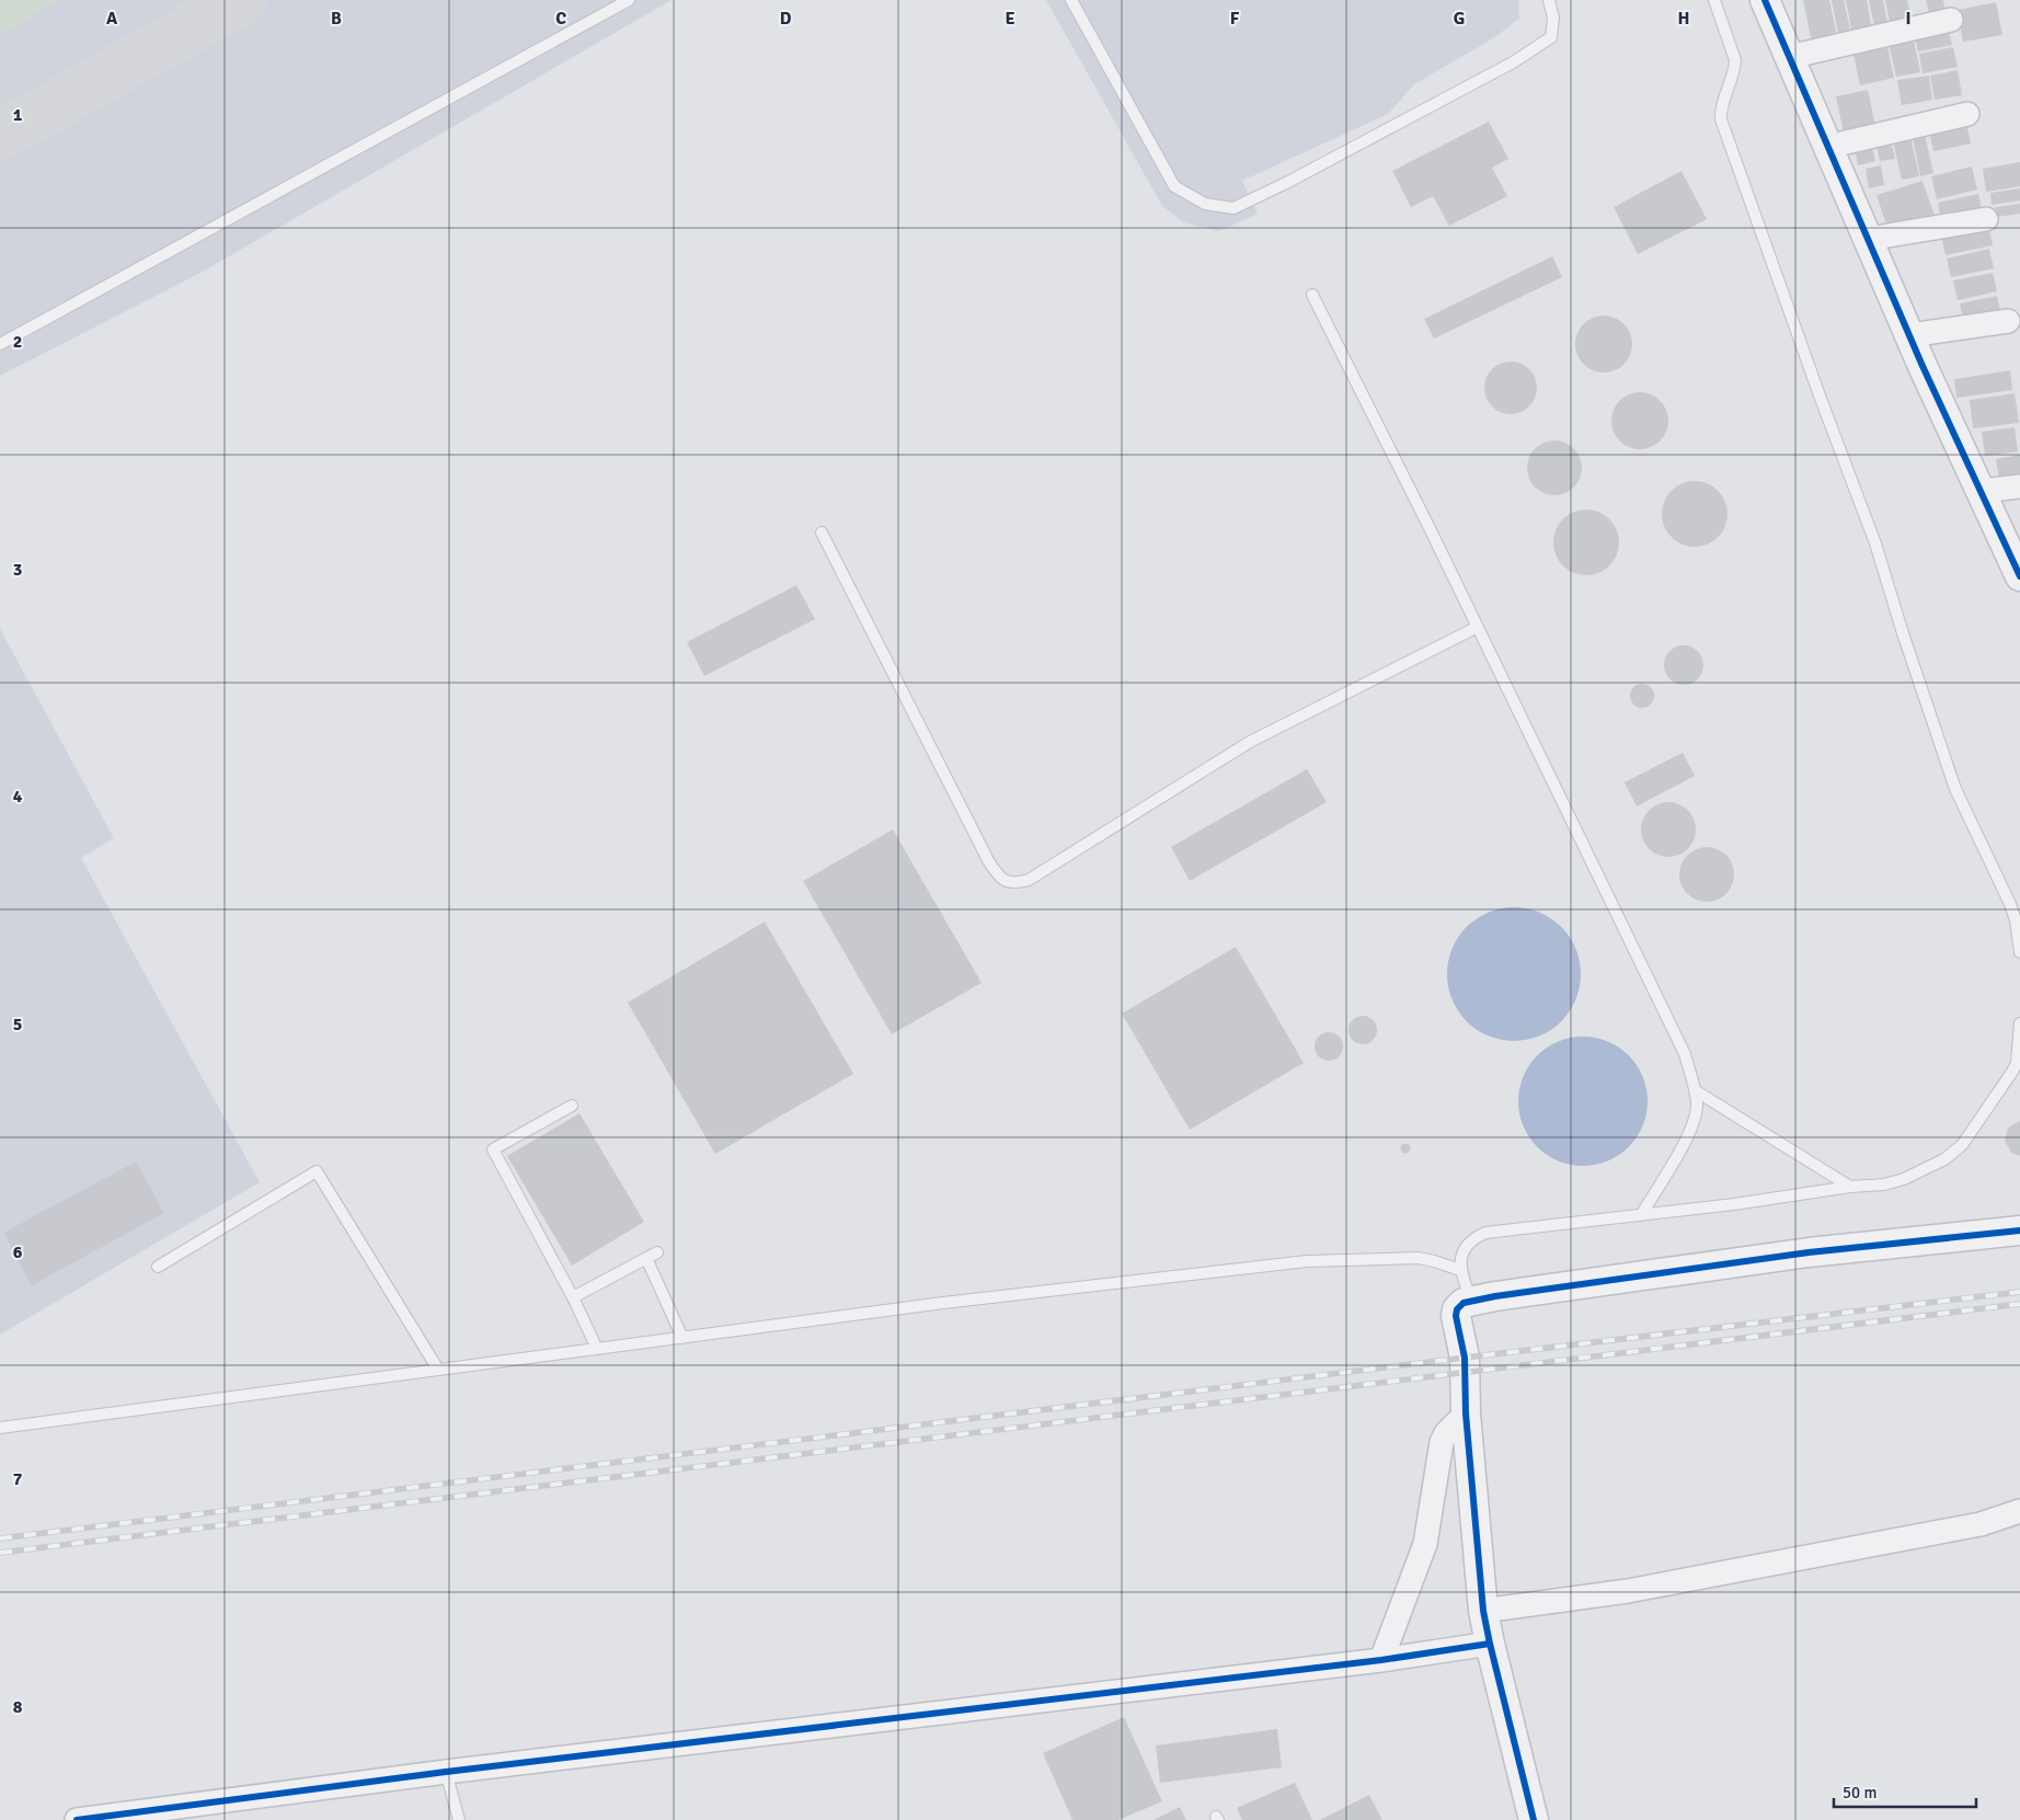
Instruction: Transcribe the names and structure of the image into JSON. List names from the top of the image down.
{
  "scale_bar": "50 m",
  "grid": {
    "columns": [
      "A",
      "B",
      "C",
      "D",
      "E",
      "F",
      "G",
      "H",
      "I"
    ],
    "rows": [
      "1",
      "2",
      "3",
      "4",
      "5",
      "6",
      "7",
      "8"
    ]
  }
}
